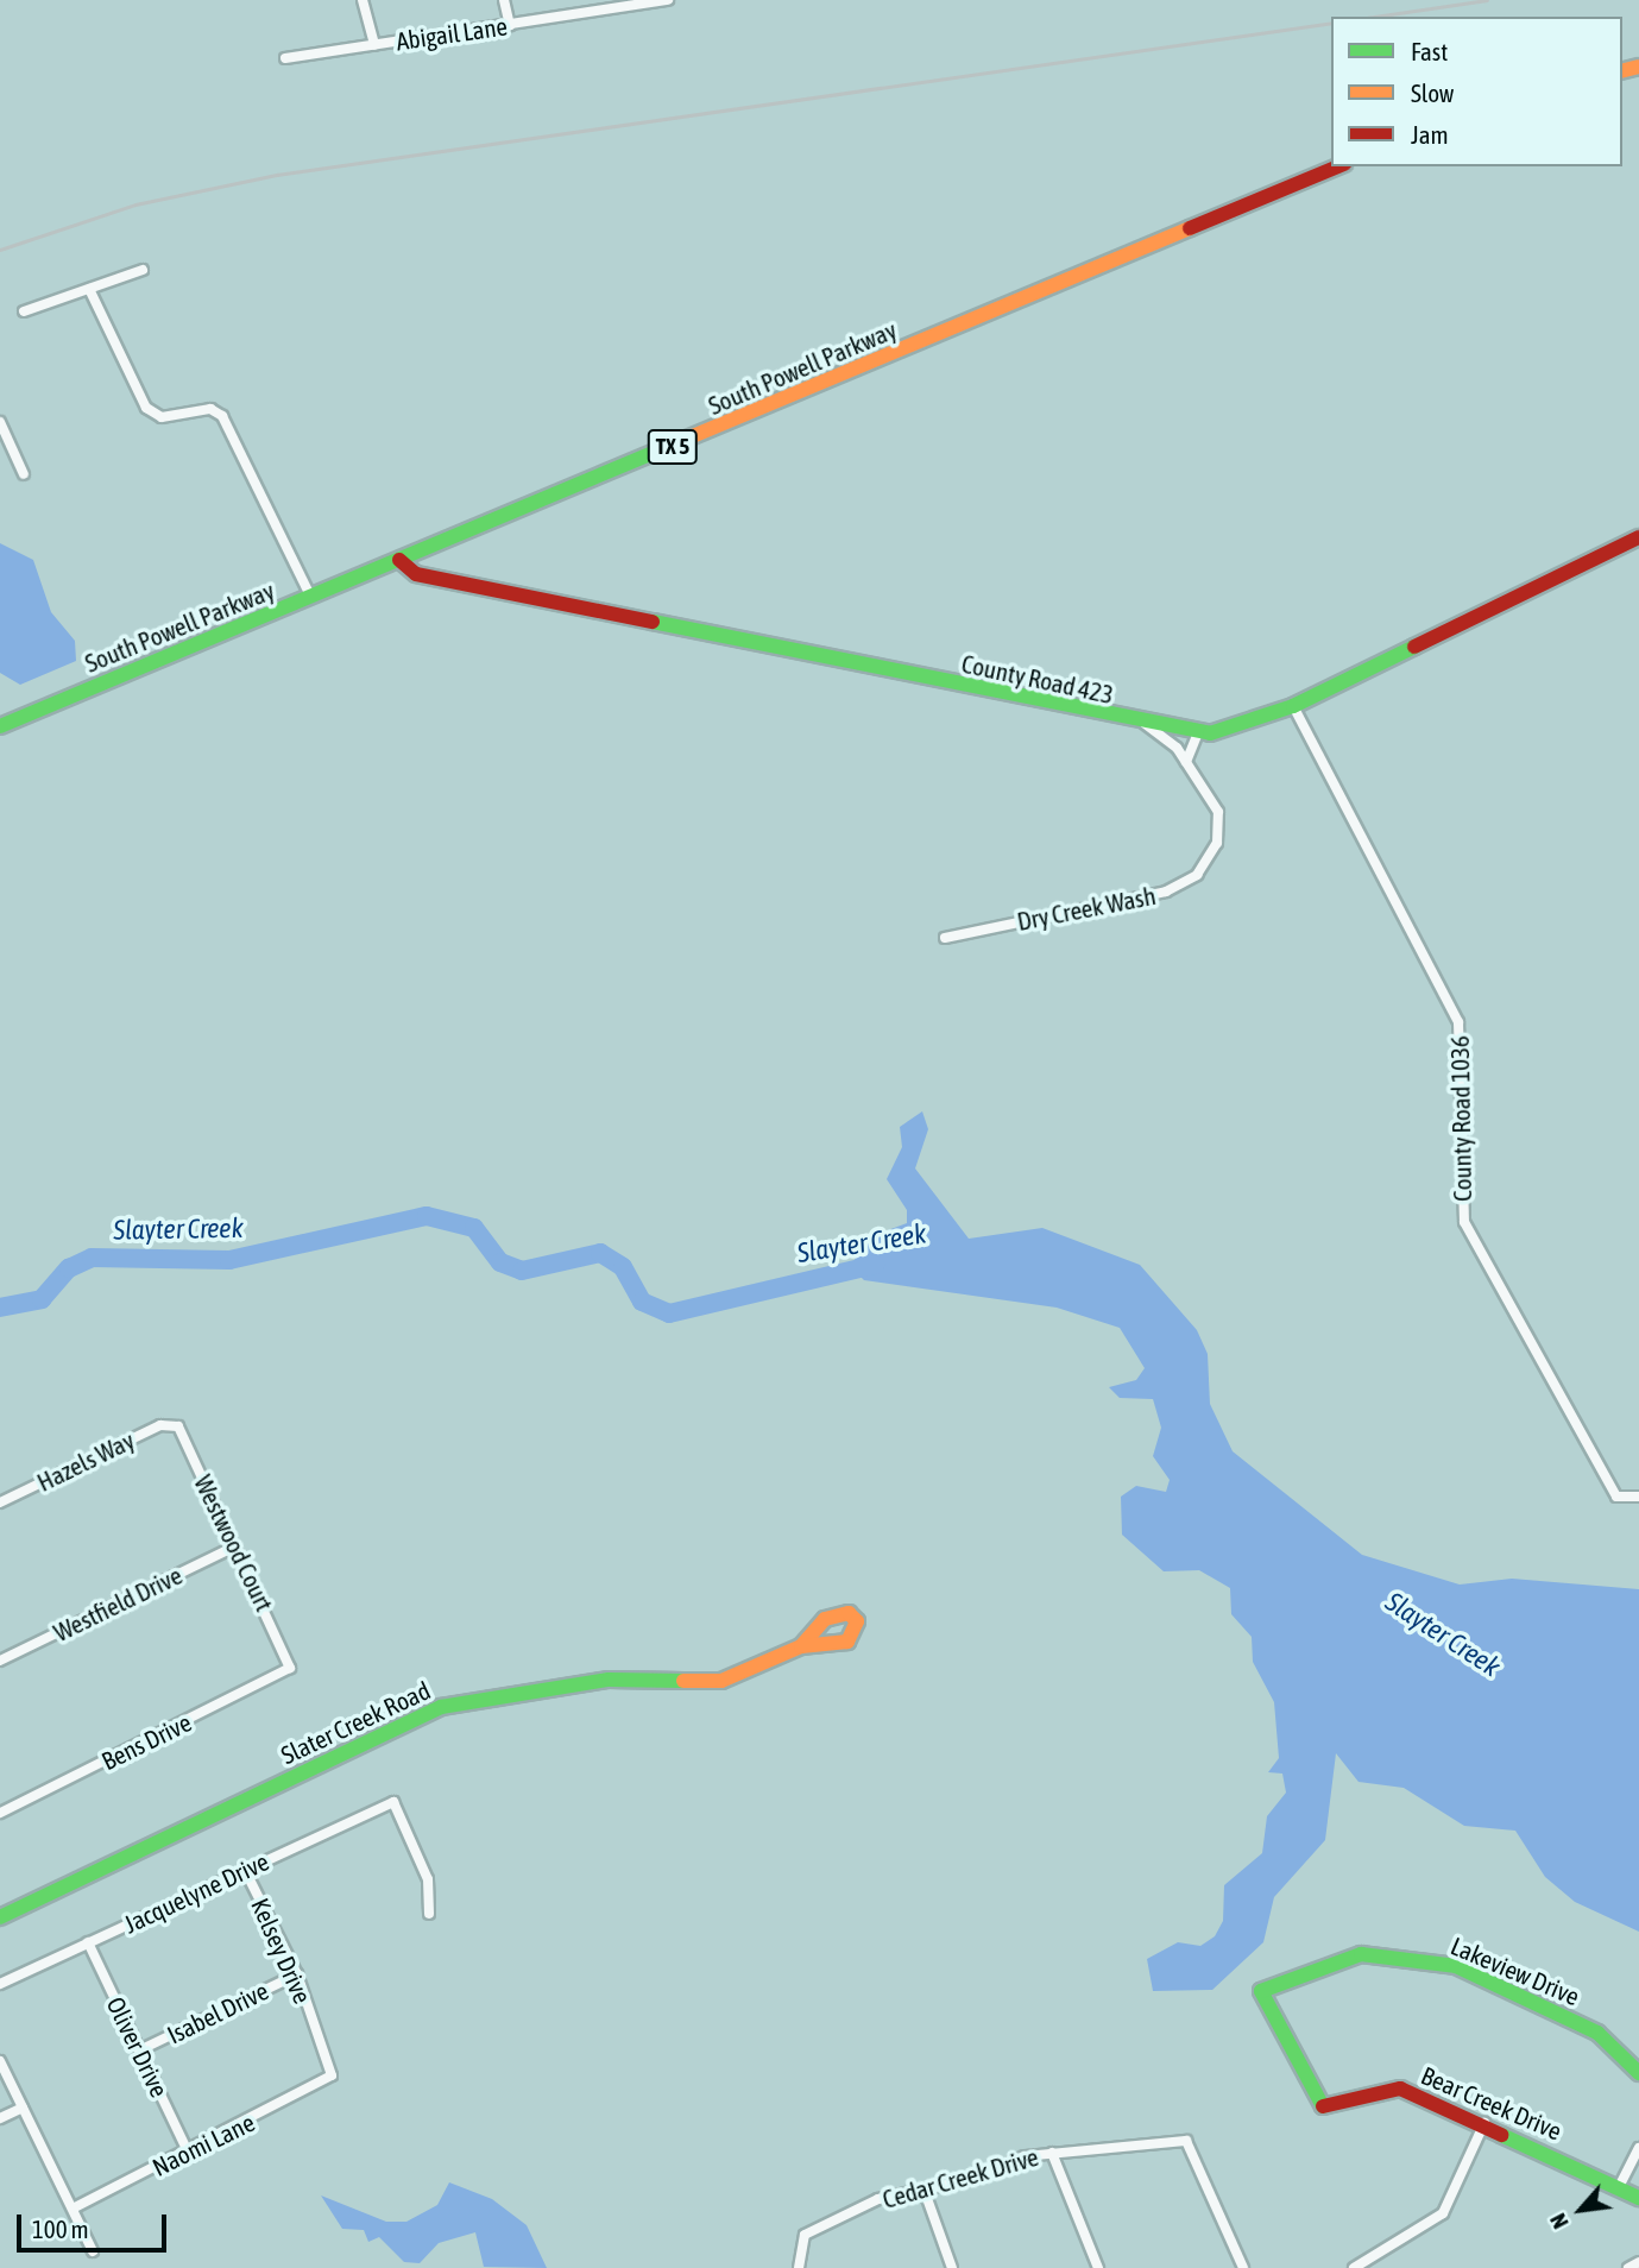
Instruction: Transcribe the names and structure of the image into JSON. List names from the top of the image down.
{
  "streets": {
    "street": [
      "Abigail Lane",
      "South Powell Parkway",
      "TX 5",
      "County Road 423",
      "Dry Creek Wash",
      "County Road 1036",
      "Hazels Way",
      "Westwood Court",
      "Westfield Drive",
      "Slater Creek Road",
      "Bens Drive",
      "Jacquelyne Drive",
      "Kelsey Drive",
      "Lakeview Drive",
      "Isabel Drive",
      "Oliver Drive",
      "Bear Creek Drive",
      "Naomi Lane",
      "Cedar Creek Drive"
    ]
  },
  "crossings": [
    ["South Powell Parkway", "County Road 423"],
    ["County Road 423", "Dry Creek Wash"],
    ["County Road 423", "County Road 1036"],
    ["Hazels Way", "Westwood Court"],
    ["Westwood Court", "Westfield Drive"],
    ["Westwood Court", "Bens Drive"],
    ["Jacquelyne Drive", "Kelsey Drive"],
    ["Jacquelyne Drive", "Oliver Drive"],
    ["Kelsey Drive", "Isabel Drive"],
    ["Kelsey Drive", "Naomi Lane"],
    ["Lakeview Drive", "Bear Creek Drive"],
    ["Isabel Drive", "Oliver Drive"],
    ["Oliver Drive", "Naomi Lane"]
  ],
  "water": ["Slayter Creek"],
  "legend": ["Fast", "Slow", "Jam"],
  "scale_bar": "100 m",
  "north": "bottom left"
}
